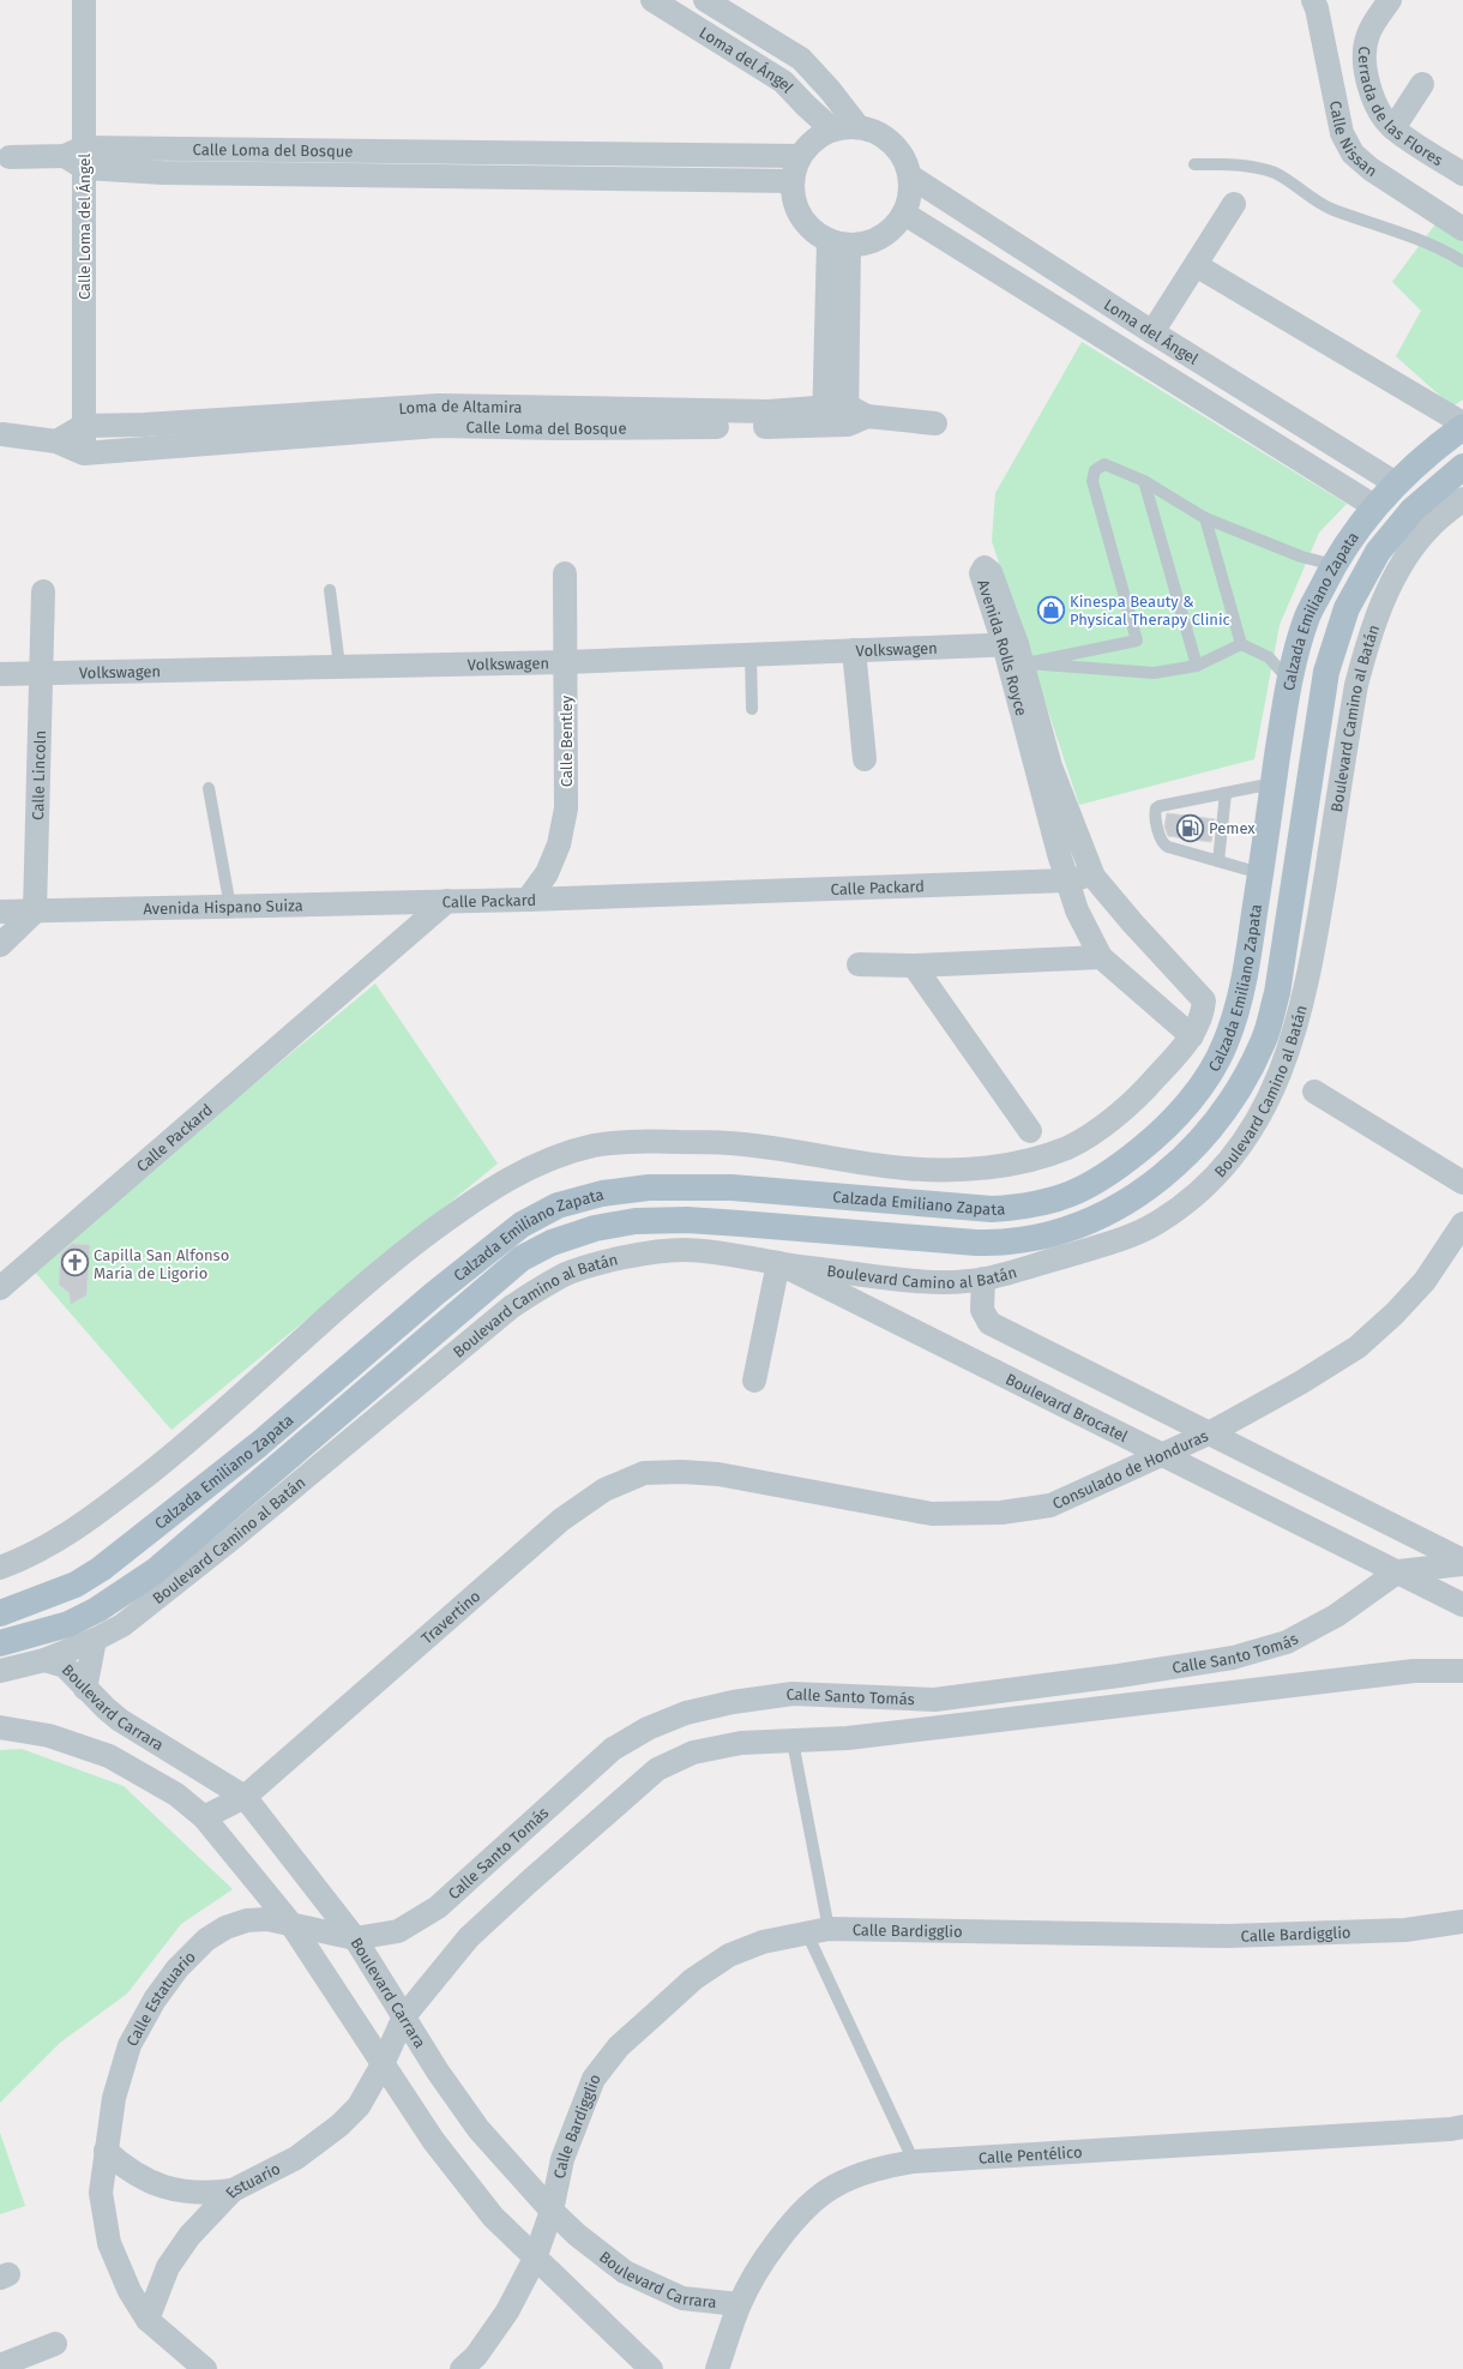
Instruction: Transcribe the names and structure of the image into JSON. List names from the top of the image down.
{
  "streets": {
    "main road": ["Calzada Emiliano Zapata"],
    "street": [
      "Loma del Ángel",
      "Cerrada de las Flores",
      "Calle Nissan",
      "Calle Loma del Bosque",
      "Calle Loma del Ángel",
      "Loma de Altamira",
      "Avenida Rolls Royce",
      "Volkswagen",
      "Boulevard Camino al Batán",
      "Calle Bentley",
      "Calle Lincoln",
      "Calle Packard",
      "Avenida Hispano Suiza",
      "Boulevard Brocatel",
      "Consulado de Honduras",
      "Travertino",
      "Calle Santo Tomás",
      "Boulevard Carrara",
      "Calle Bardigglio",
      "Calle Estatuario",
      "Calle Pentélico",
      "Estuario"
    ]
  },
  "crossings": [
    ["Loma del Ángel", "Calle Loma del Bosque"],
    ["Loma del Ángel", "Calzada Emiliano Zapata"],
    ["Calle Loma del Bosque", "Calle Loma del Ángel"],
    ["Calle Loma del Bosque", "Loma de Altamira"],
    ["Calle Loma del Ángel", "Loma de Altamira"],
    ["Avenida Rolls Royce", "Volkswagen"],
    ["Avenida Rolls Royce", "Calle Packard"],
    ["Volkswagen", "Calle Bentley"],
    ["Volkswagen", "Calle Lincoln"],
    ["Boulevard Camino al Batán", "Boulevard Brocatel"],
    ["Boulevard Camino al Batán", "Boulevard Carrara"],
    ["Calle Bentley", "Calle Packard"],
    ["Calle Lincoln", "Avenida Hispano Suiza"],
    ["Calle Packard", "Avenida Hispano Suiza"],
    ["Boulevard Brocatel", "Consulado de Honduras"],
    ["Boulevard Brocatel", "Calle Santo Tomás"],
    ["Consulado de Honduras", "Travertino"],
    ["Travertino", "Boulevard Carrara"],
    ["Calle Santo Tomás", "Boulevard Carrara"],
    ["Calle Santo Tomás", "Calle Estatuario"],
    ["Calle Santo Tomás", "Estuario"],
    ["Boulevard Carrara", "Calle Bardigglio"],
    ["Boulevard Carrara", "Calle Pentélico"],
    ["Calle Estatuario", "Estuario"]
  ],
  "places": {
    "shop": ["Kinespa Beauty & Physical Therapy Clinic"],
    "fuel station": ["Pemex"],
    "church": ["Capilla San Alfonso María de Ligorio"]
  }
}
